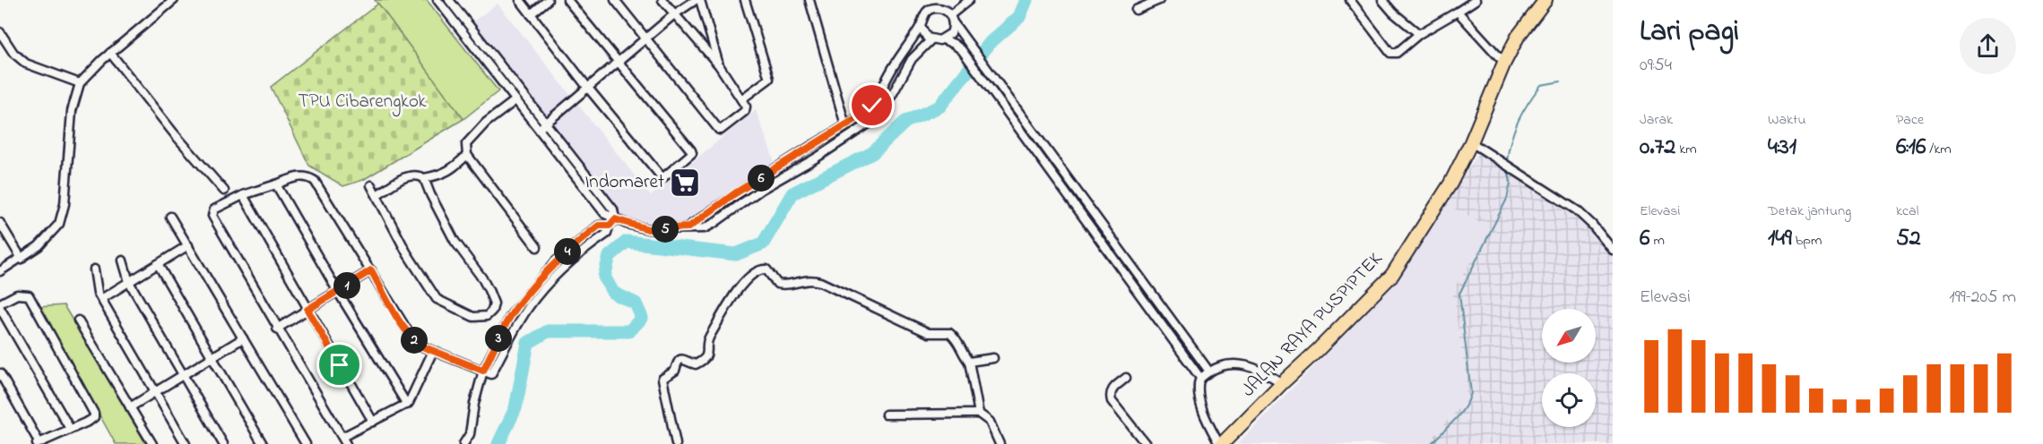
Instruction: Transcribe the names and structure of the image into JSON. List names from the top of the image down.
{
  "streets": {
    "main road": ["JALAN RAYA PUSPIPTEK"]
  },
  "parks": ["TPU Cibarengkok"],
  "places": {
    "supermarket": ["Indomaret"]
  },
  "north": "bottom left",
  "page": {
    "heading": ["Lari pagi", "09:54"],
    "stats": [
      ["Jarak", "0.72 km"],
      ["Waktu", "4:31"],
      ["Pace", "6:16 /km"],
      ["Elevasi", "6 m"],
      ["Detak jantung", "149 bpm"],
      ["kcal", "52"]
    ],
    "pins": [
      "6",
      "5",
      "4",
      "1",
      "3",
      "2"
    ],
    "chart": ["Elevasi", "199–205 m"]
  }
}
